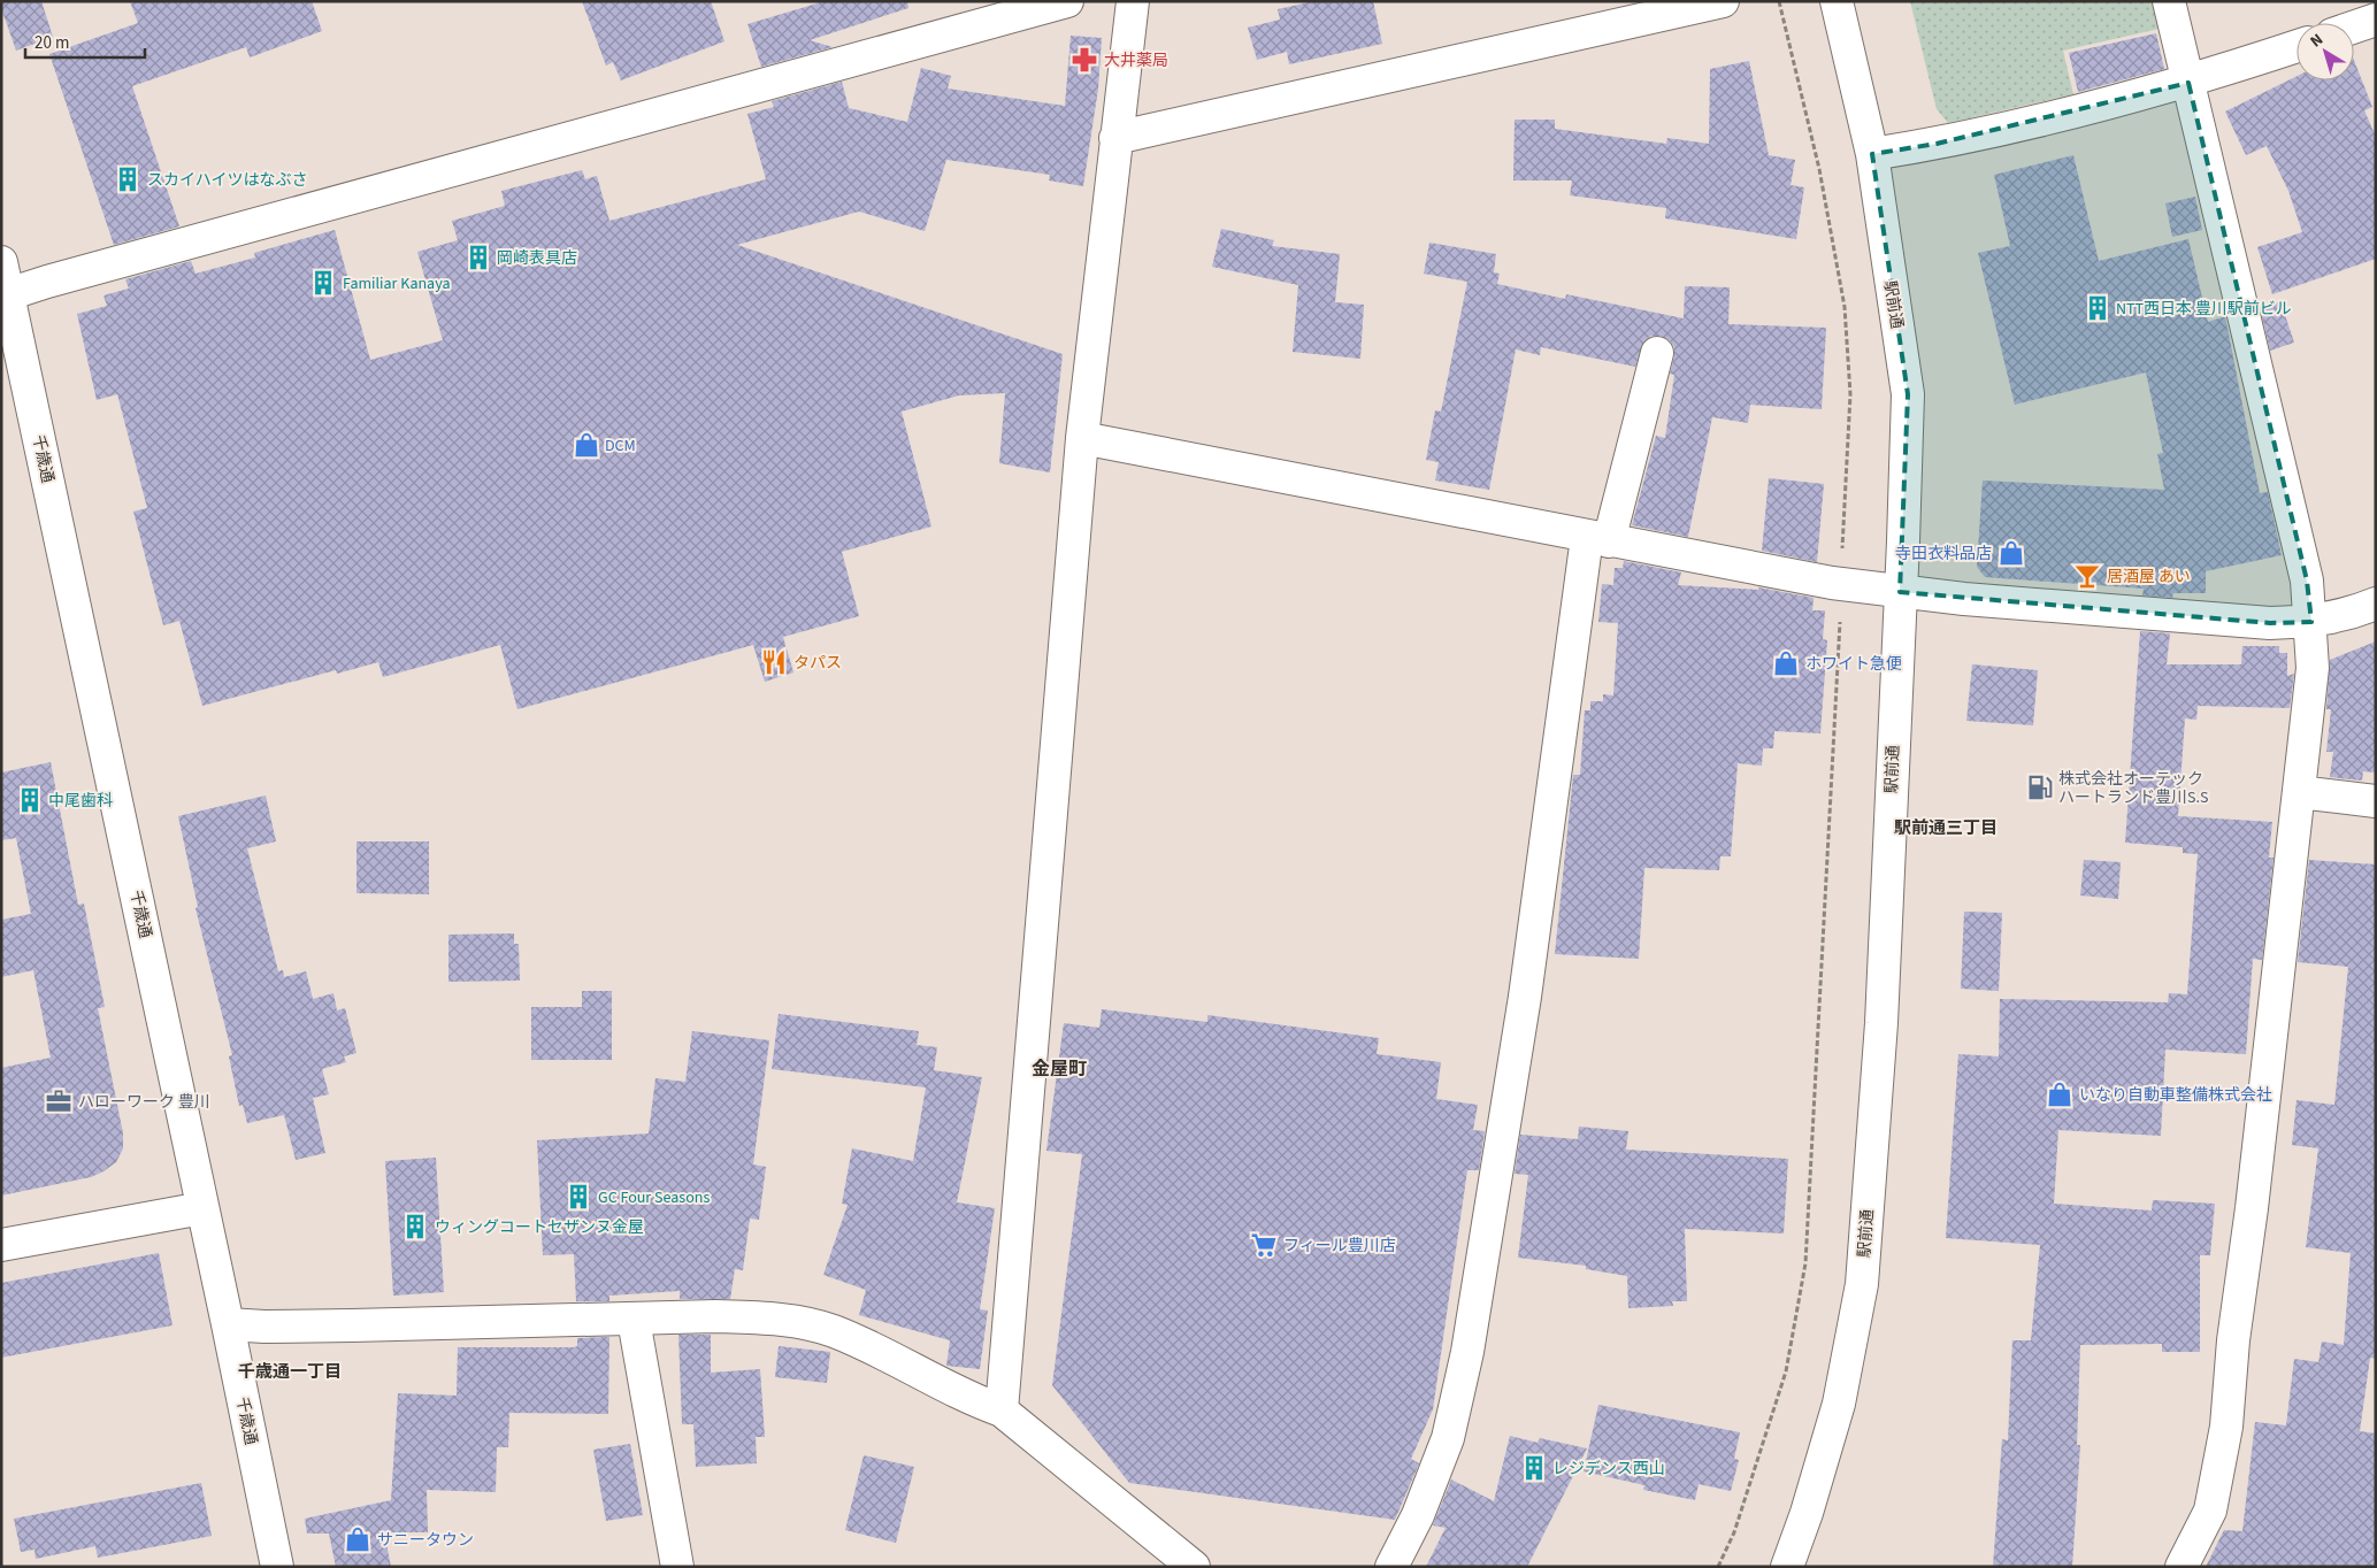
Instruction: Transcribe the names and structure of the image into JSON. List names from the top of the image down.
{
  "streets": {
    "street": ["駅前通", "千歳通"]
  },
  "districts": ["駅前通三丁目", "金屋町", "千歳通一丁目"],
  "places": {
    "pharmacy": ["大井薬局"],
    "building": [
      "スカイハイツはなぶさ",
      "岡崎表具店",
      "Familiar Kanaya",
      "NTT西日本 豊川駅前ビル",
      "中尾歯科",
      "GC Four Seasons",
      "ウィングコートセザンヌ金屋",
      "レジデンス西山"
    ],
    "shop": [
      "DCM",
      "寺田衣料品店",
      "ホワイト急便",
      "いなり自動車整備株式会社",
      "サニータウン"
    ],
    "bar": ["居酒屋 あい"],
    "restaurant": ["タパス"],
    "fuel station": ["株式会社オーテック ハートランド豊川S.S"],
    "office": ["ハローワーク 豊川"],
    "supermarket": ["フィール豊川店"]
  },
  "scale_bar": "20 m",
  "north": "top left"
}
